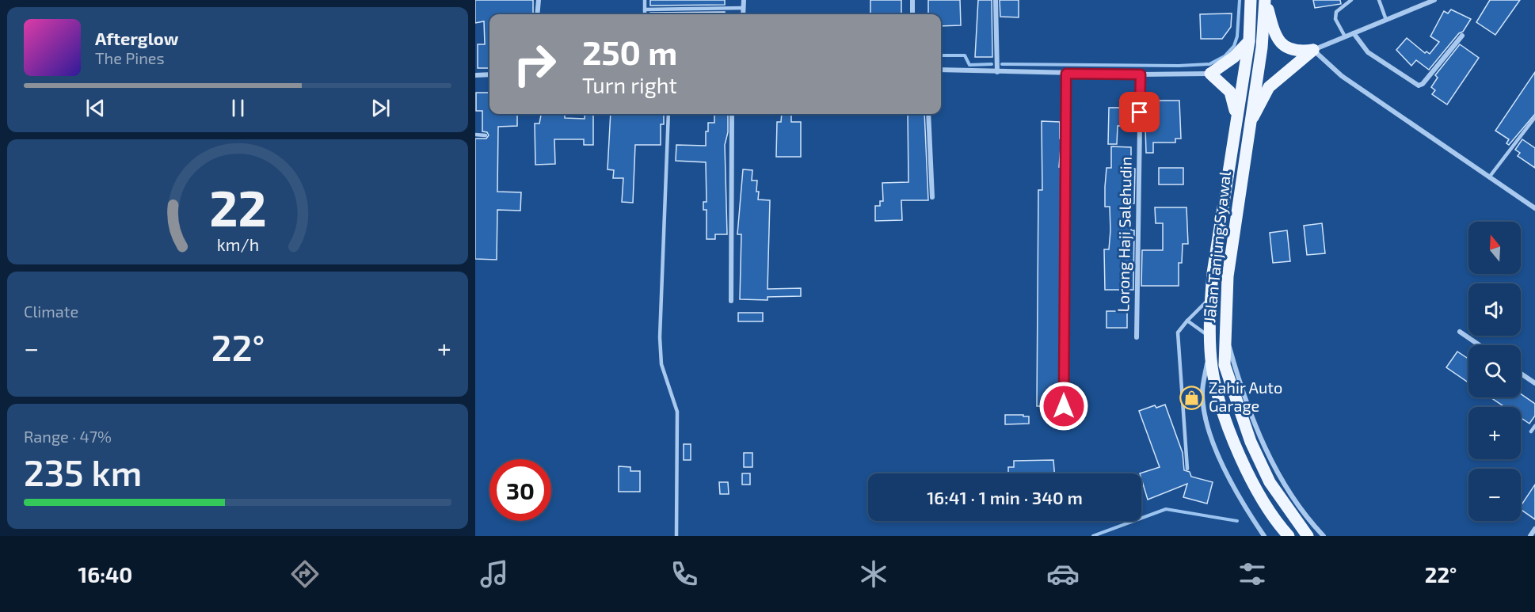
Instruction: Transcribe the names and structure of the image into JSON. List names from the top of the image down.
{
  "streets": {
    "main road": ["Jalan Tanjung Syawal"],
    "street": ["Lorong Haji Salehudin"]
  },
  "places": {
    "shop": ["Zahir Auto Garage"]
  },
  "north": "top",
  "page": {
    "turn": ["250 m", "Turn right"],
    "song": ["Afterglow", "The Pines"],
    "map_buttons": ["+", "−"],
    "tile": [
      "Climate",
      ["Range · 47%", "235 km"]
    ],
    "heat": ["−", "22°", "+"],
    "limit": "30",
    "trip": "16:41 · 1 min · 340 m",
    "tabs": ["16:40", "22°"],
    "gauge": ["22", "km/h"]
  }
}
